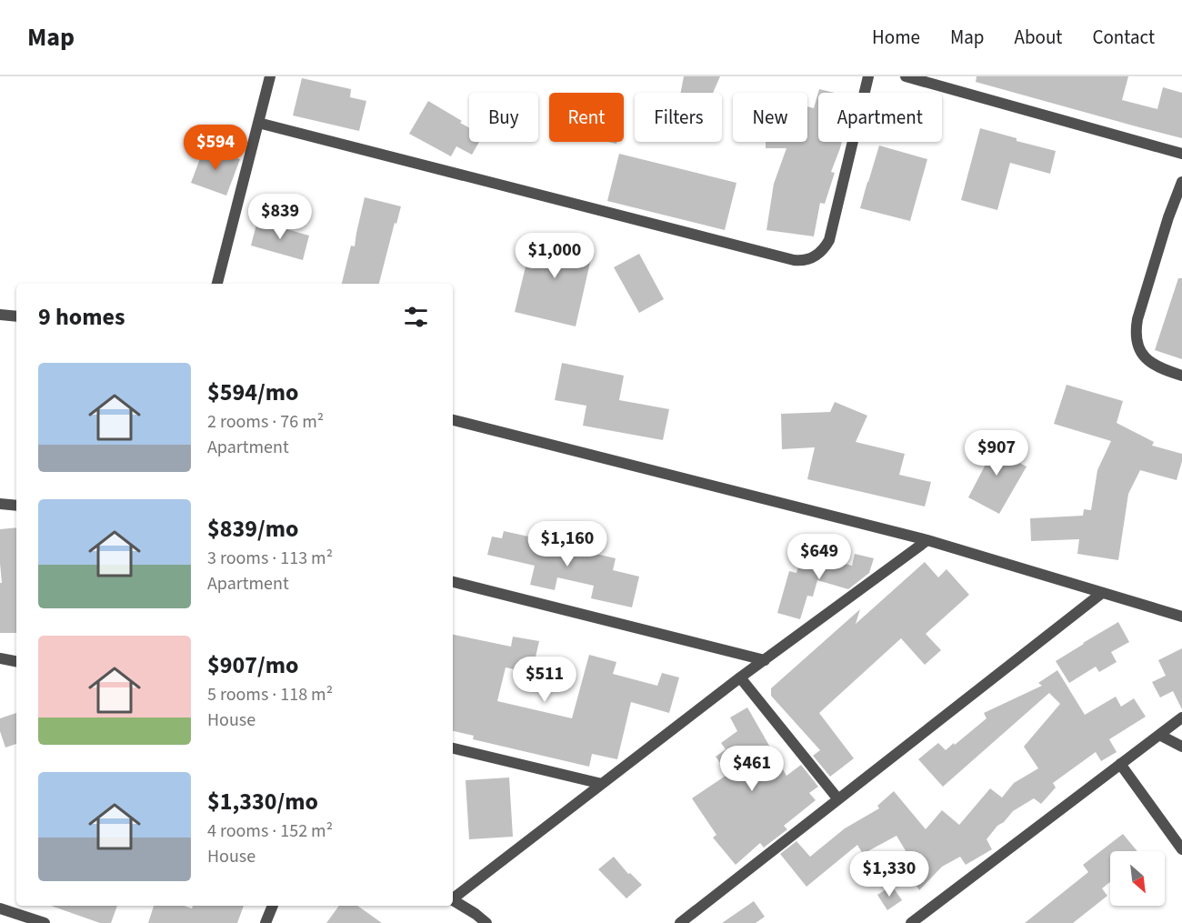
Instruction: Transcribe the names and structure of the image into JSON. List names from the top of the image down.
{
  "north": "bottom right",
  "page": {
    "header": "Map",
    "nav": [
      "Home",
      "Map",
      "About",
      "Contact"
    ],
    "chip": [
      "Buy",
      "Rent",
      "Filters",
      "New",
      "Apartment"
    ],
    "price": [
      "$594",
      "$839",
      "$1,000",
      "$907",
      "$1,160",
      "$649",
      "$511",
      "$461",
      "$1,330"
    ],
    "heading": "9 homes",
    "list": [
      {
        "name": "$594/mo",
        "note": "2 rooms · 76 m² · Apartment"
      },
      {
        "name": "$839/mo",
        "note": "3 rooms · 113 m² · Apartment"
      },
      {
        "name": "$907/mo",
        "note": "5 rooms · 118 m² · House"
      },
      {
        "name": "$1,330/mo",
        "note": "4 rooms · 152 m² · House"
      }
    ]
  }
}
